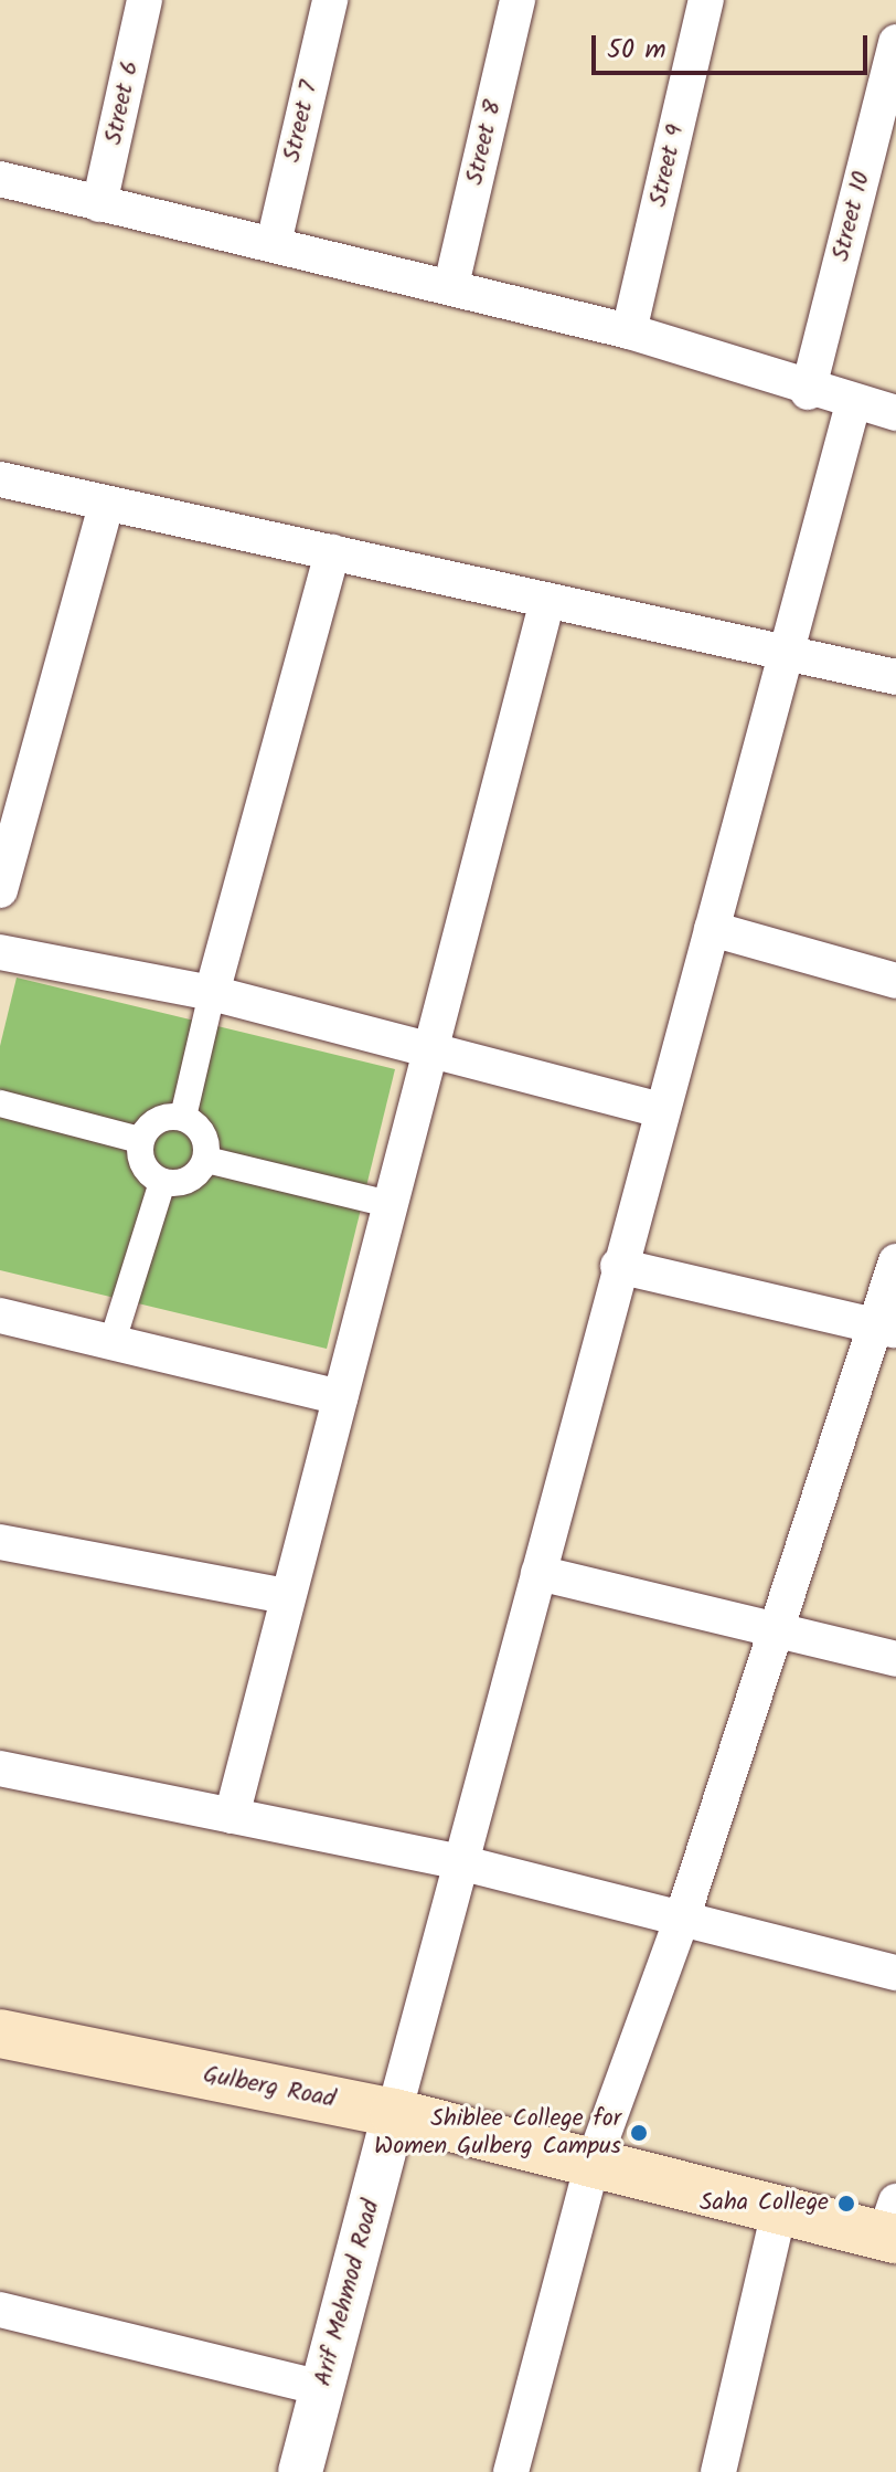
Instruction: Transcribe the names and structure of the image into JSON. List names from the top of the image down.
{
  "streets": {
    "main road": ["Gulberg Road"],
    "street": [
      "Street 6",
      "Street 7",
      "Street 8",
      "Street 9",
      "Street 10",
      "Arif Mehmod Road"
    ]
  },
  "crossings": [
    ["Gulberg Road", "Arif Mehmod Road"]
  ],
  "places": ["Shiblee College for Women Gulberg Campus", "Saha College"],
  "scale_bar": "50 m"
}
